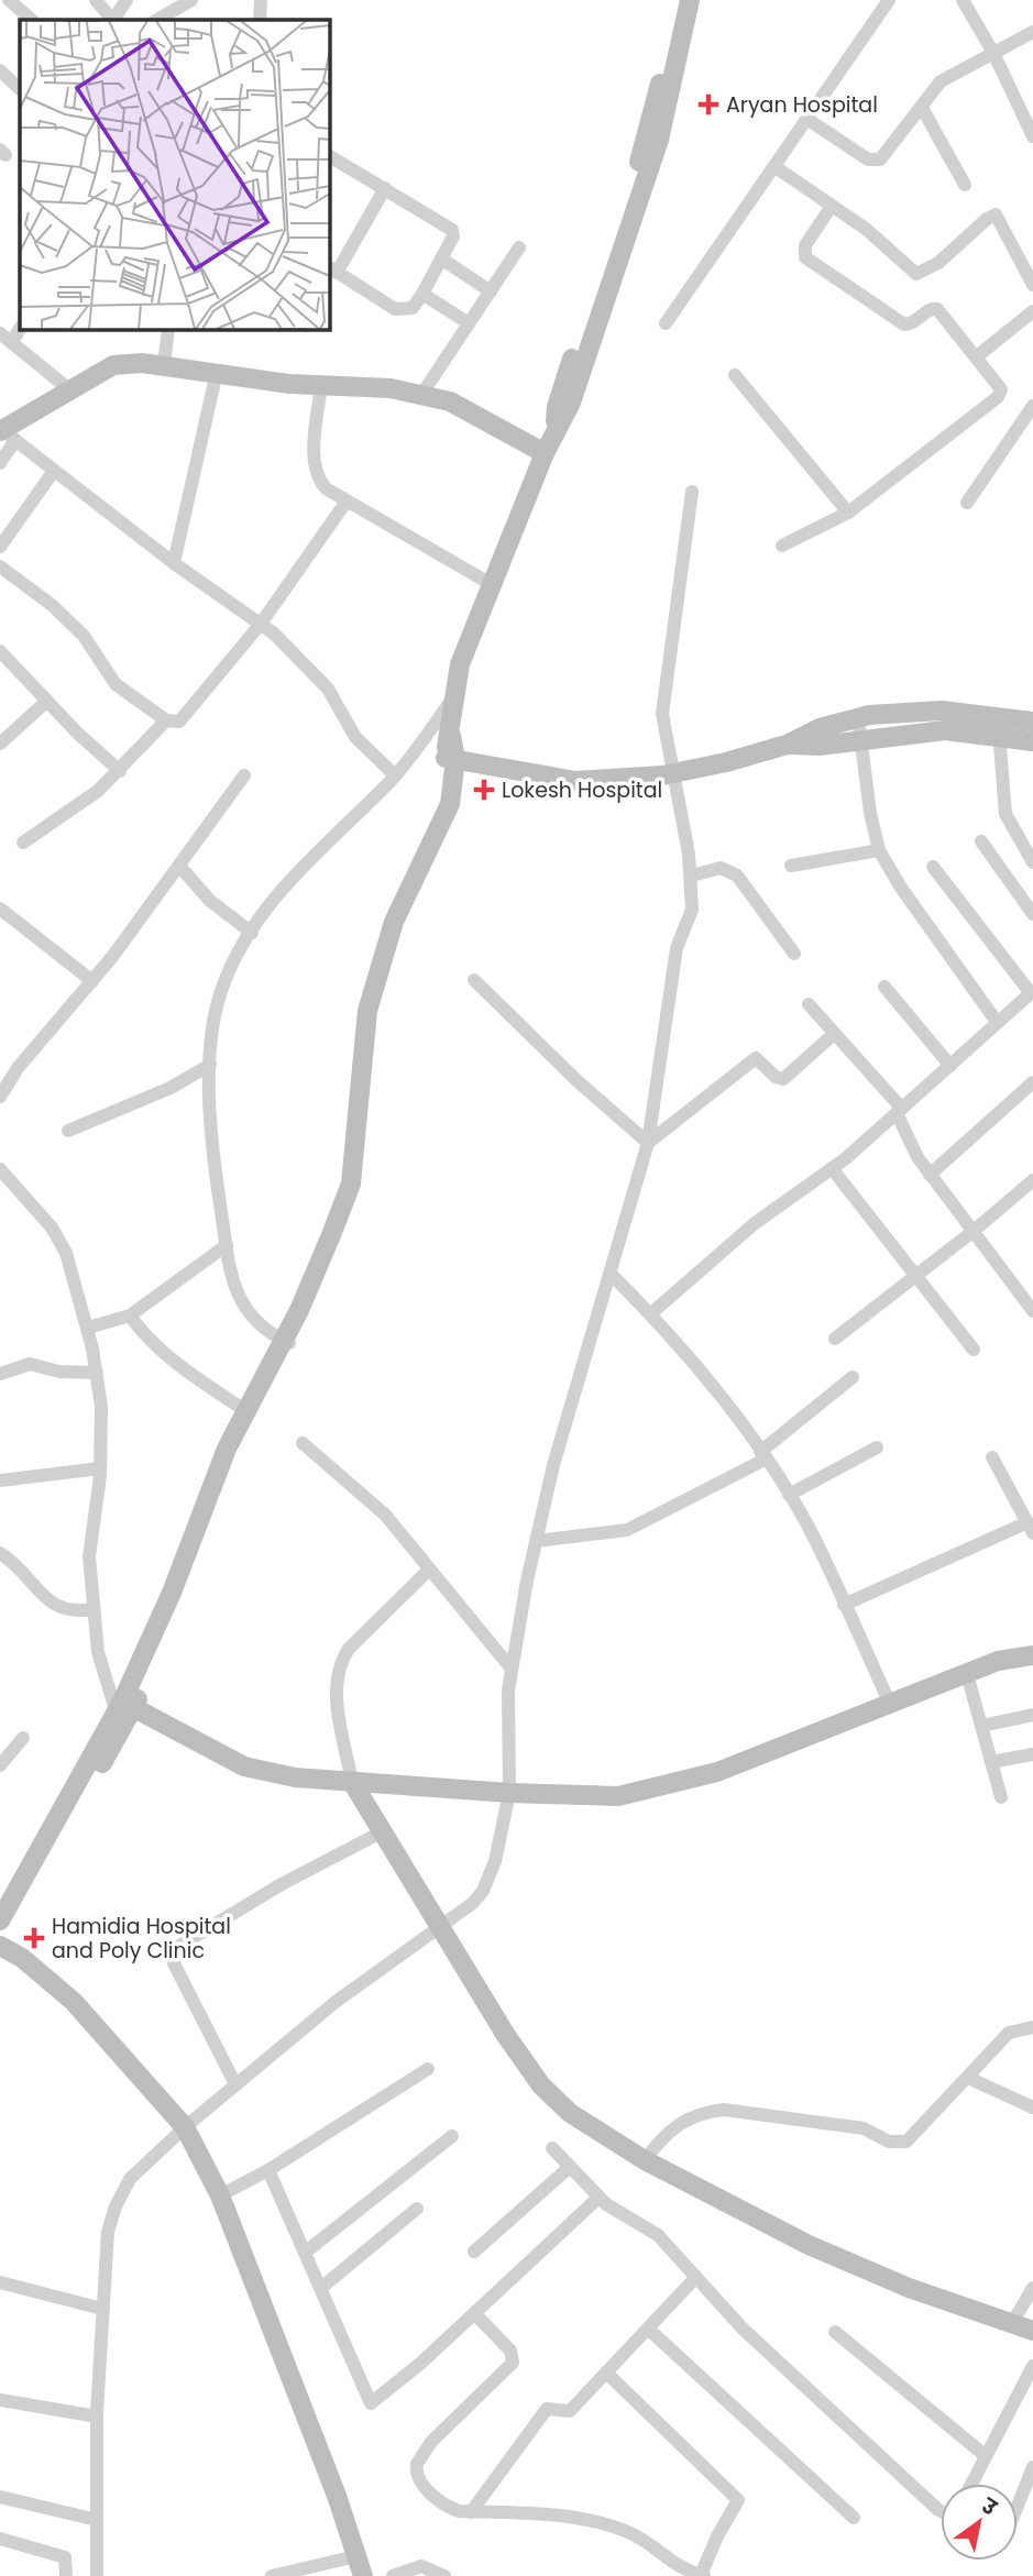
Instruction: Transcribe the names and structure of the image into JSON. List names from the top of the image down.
{
  "places": {
    "health": ["Aryan Hospital", "Lokesh Hospital", "Hamidia Hospital and Poly Clinic"]
  },
  "north": "top right"
}
